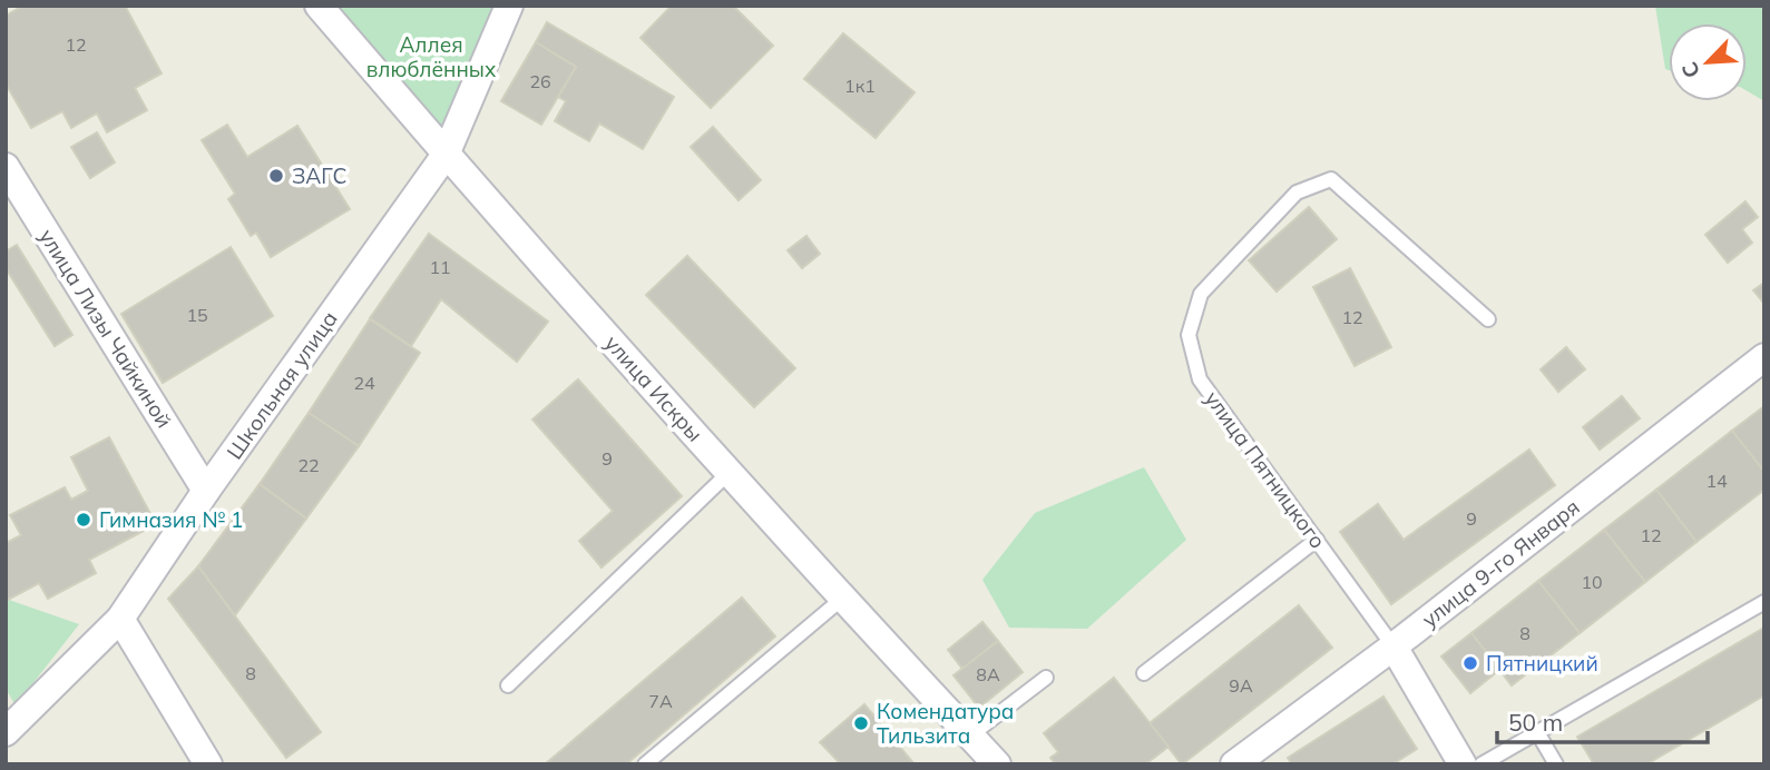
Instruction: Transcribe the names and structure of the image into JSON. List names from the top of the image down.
{
  "streets": {
    "street": [
      "улица Лизы Чайкиной",
      "Школьная улица",
      "улица Искры",
      "улица Пятницкого",
      "улица 9-го Января"
    ]
  },
  "crossings": [
    ["улица Лизы Чайкиной", "Школьная улица"],
    ["Школьная улица", "улица Искры"],
    ["улица Пятницкого", "улица 9-го Января"]
  ],
  "parks": ["Аллея влюблённых"],
  "places": [
    "ЗАГС",
    "Гимназия № 1",
    "Пятницкий",
    "Комендатура Тильзита"
  ],
  "house_numbers": [
    "12",
    "26",
    "1к1",
    "11",
    "15",
    "12",
    "24",
    "9",
    "22",
    "14",
    "9",
    "12",
    "10",
    "8",
    "8",
    "8А",
    "9А",
    "7А"
  ],
  "scale_bar": "50 m",
  "north": "bottom left"
}
